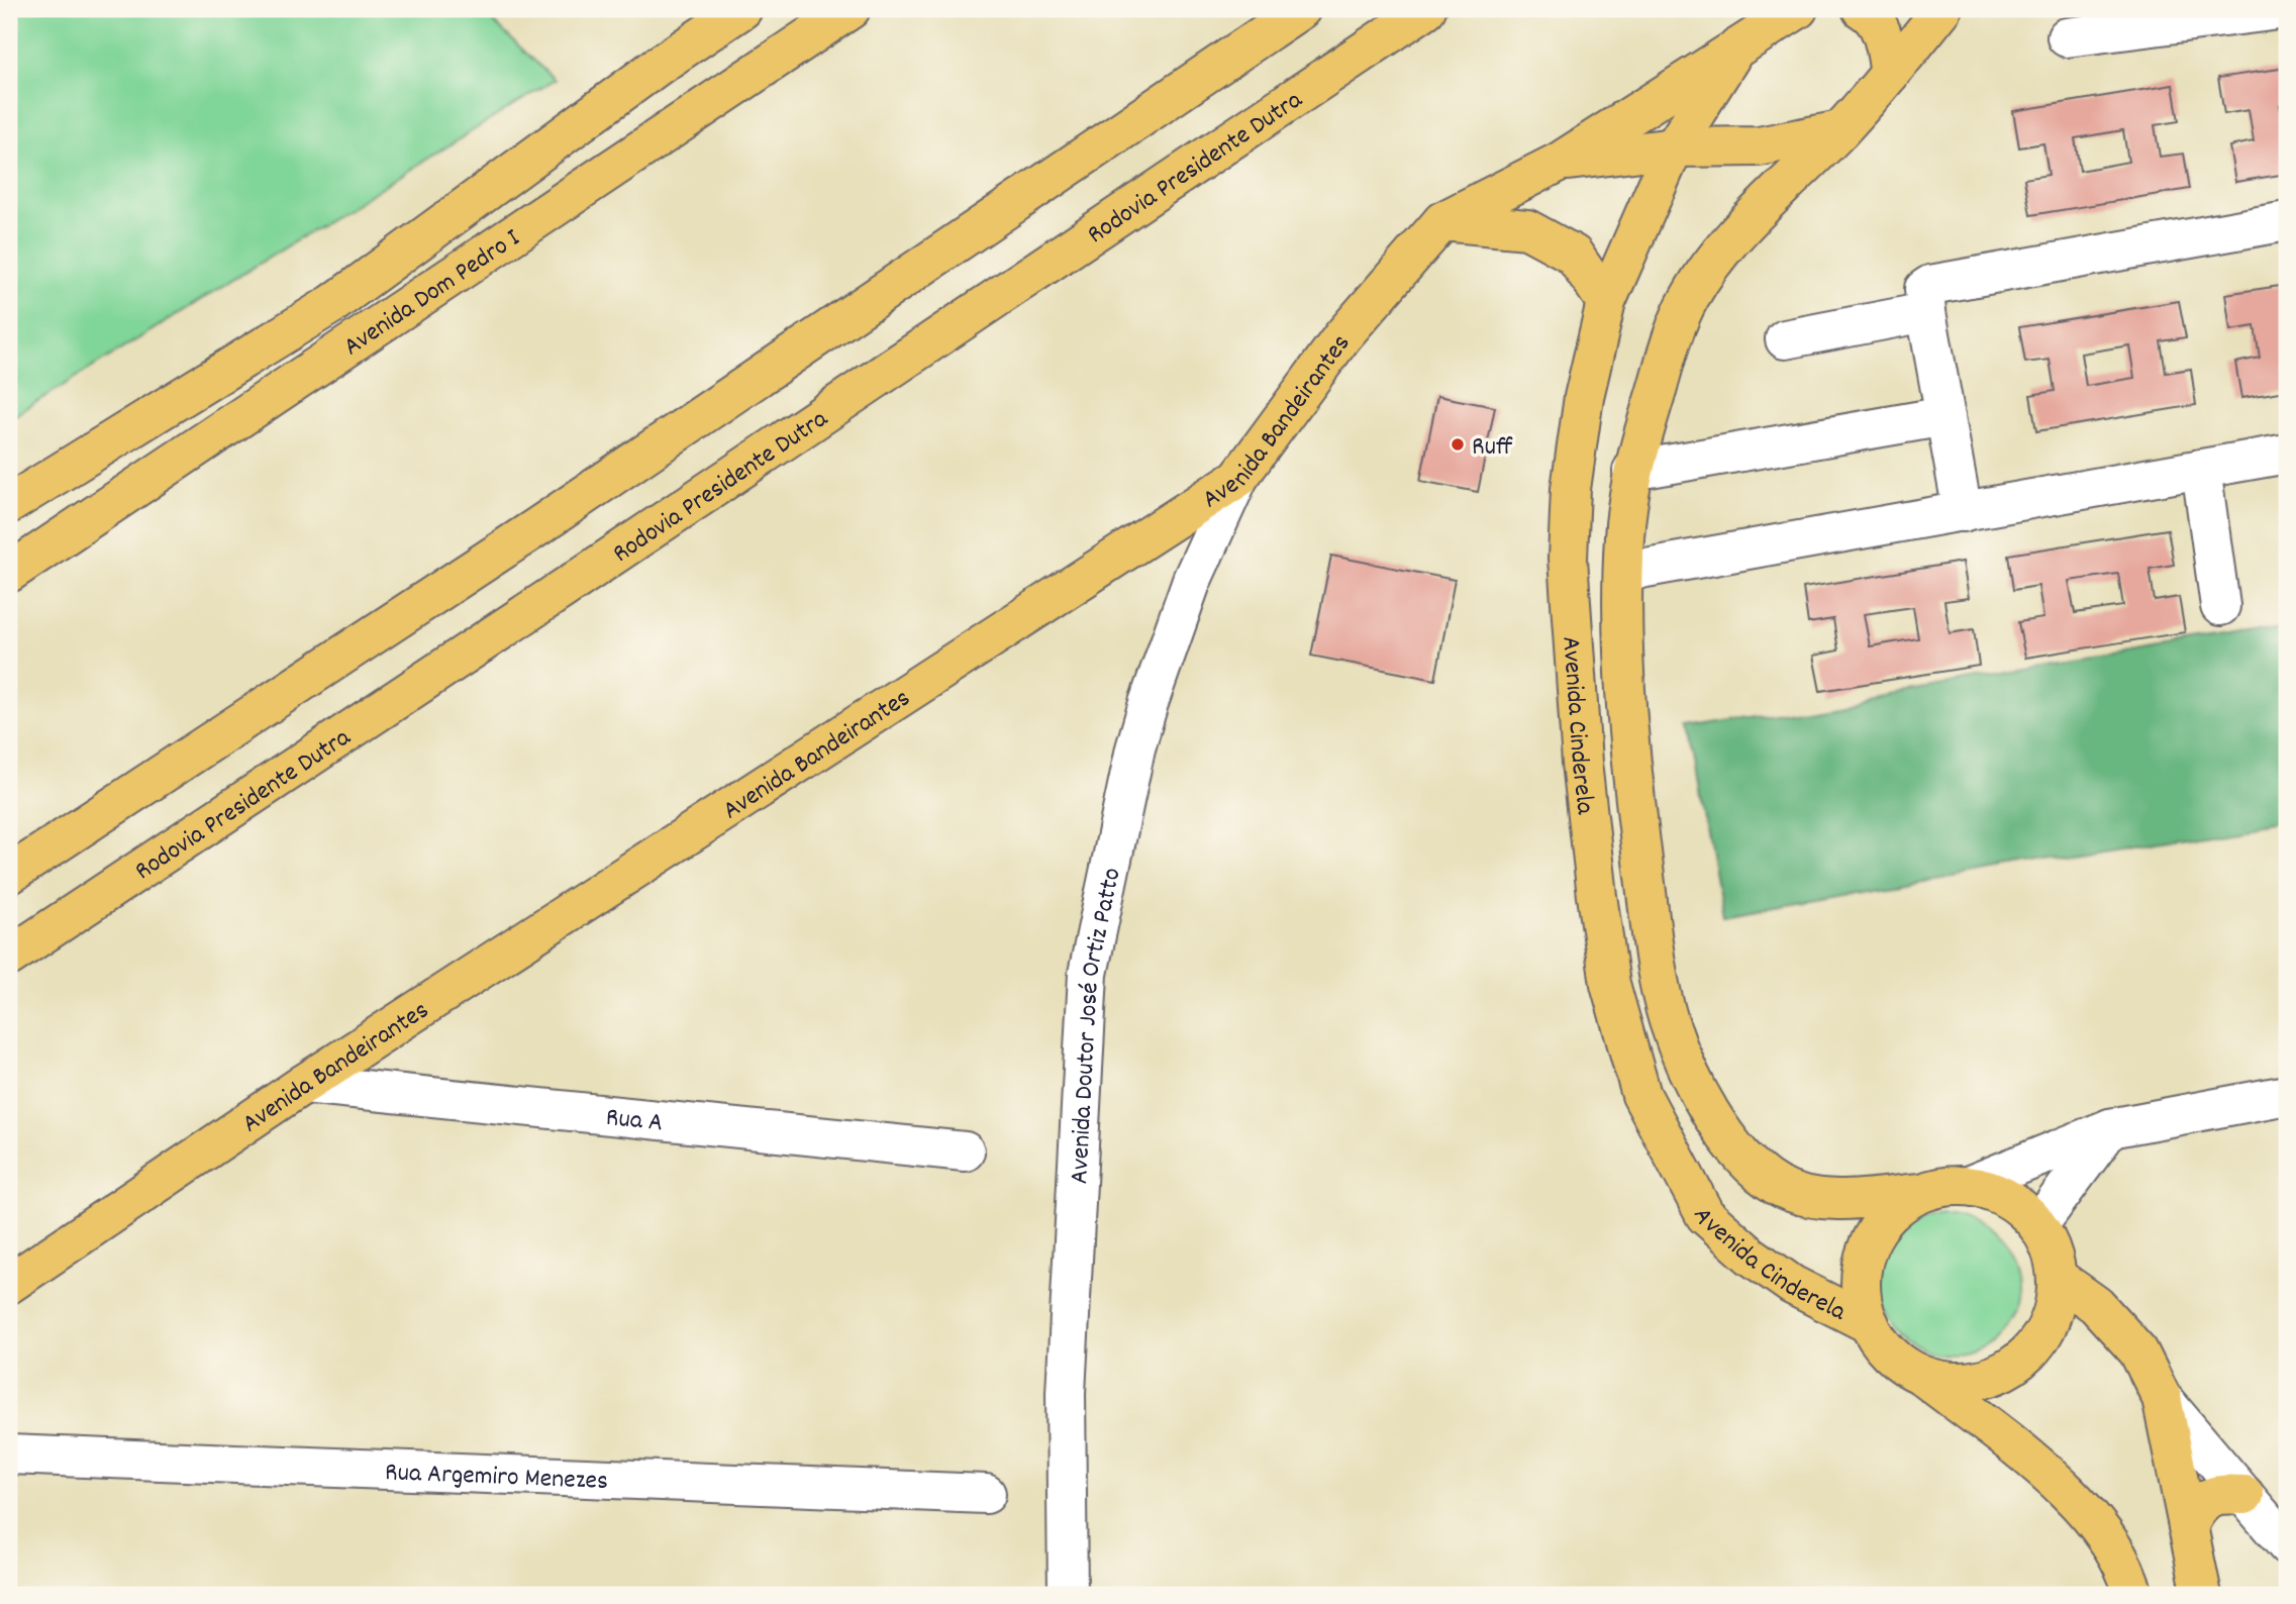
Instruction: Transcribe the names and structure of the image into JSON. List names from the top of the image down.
{
  "streets": {
    "main road": [
      "Rodovia Presidente Dutra",
      "Avenida Dom Pedro I",
      "Avenida Bandeirantes",
      "Avenida Cinderela"
    ],
    "street": ["Avenida Doutor José Ortiz Patto", "Rua A", "Rua Argemiro Menezes"]
  },
  "crossings": [
    ["Avenida Bandeirantes", "Avenida Cinderela"],
    ["Avenida Bandeirantes", "Avenida Doutor José Ortiz Patto"],
    ["Avenida Bandeirantes", "Rua A"]
  ],
  "places": ["Ruff"]
}
